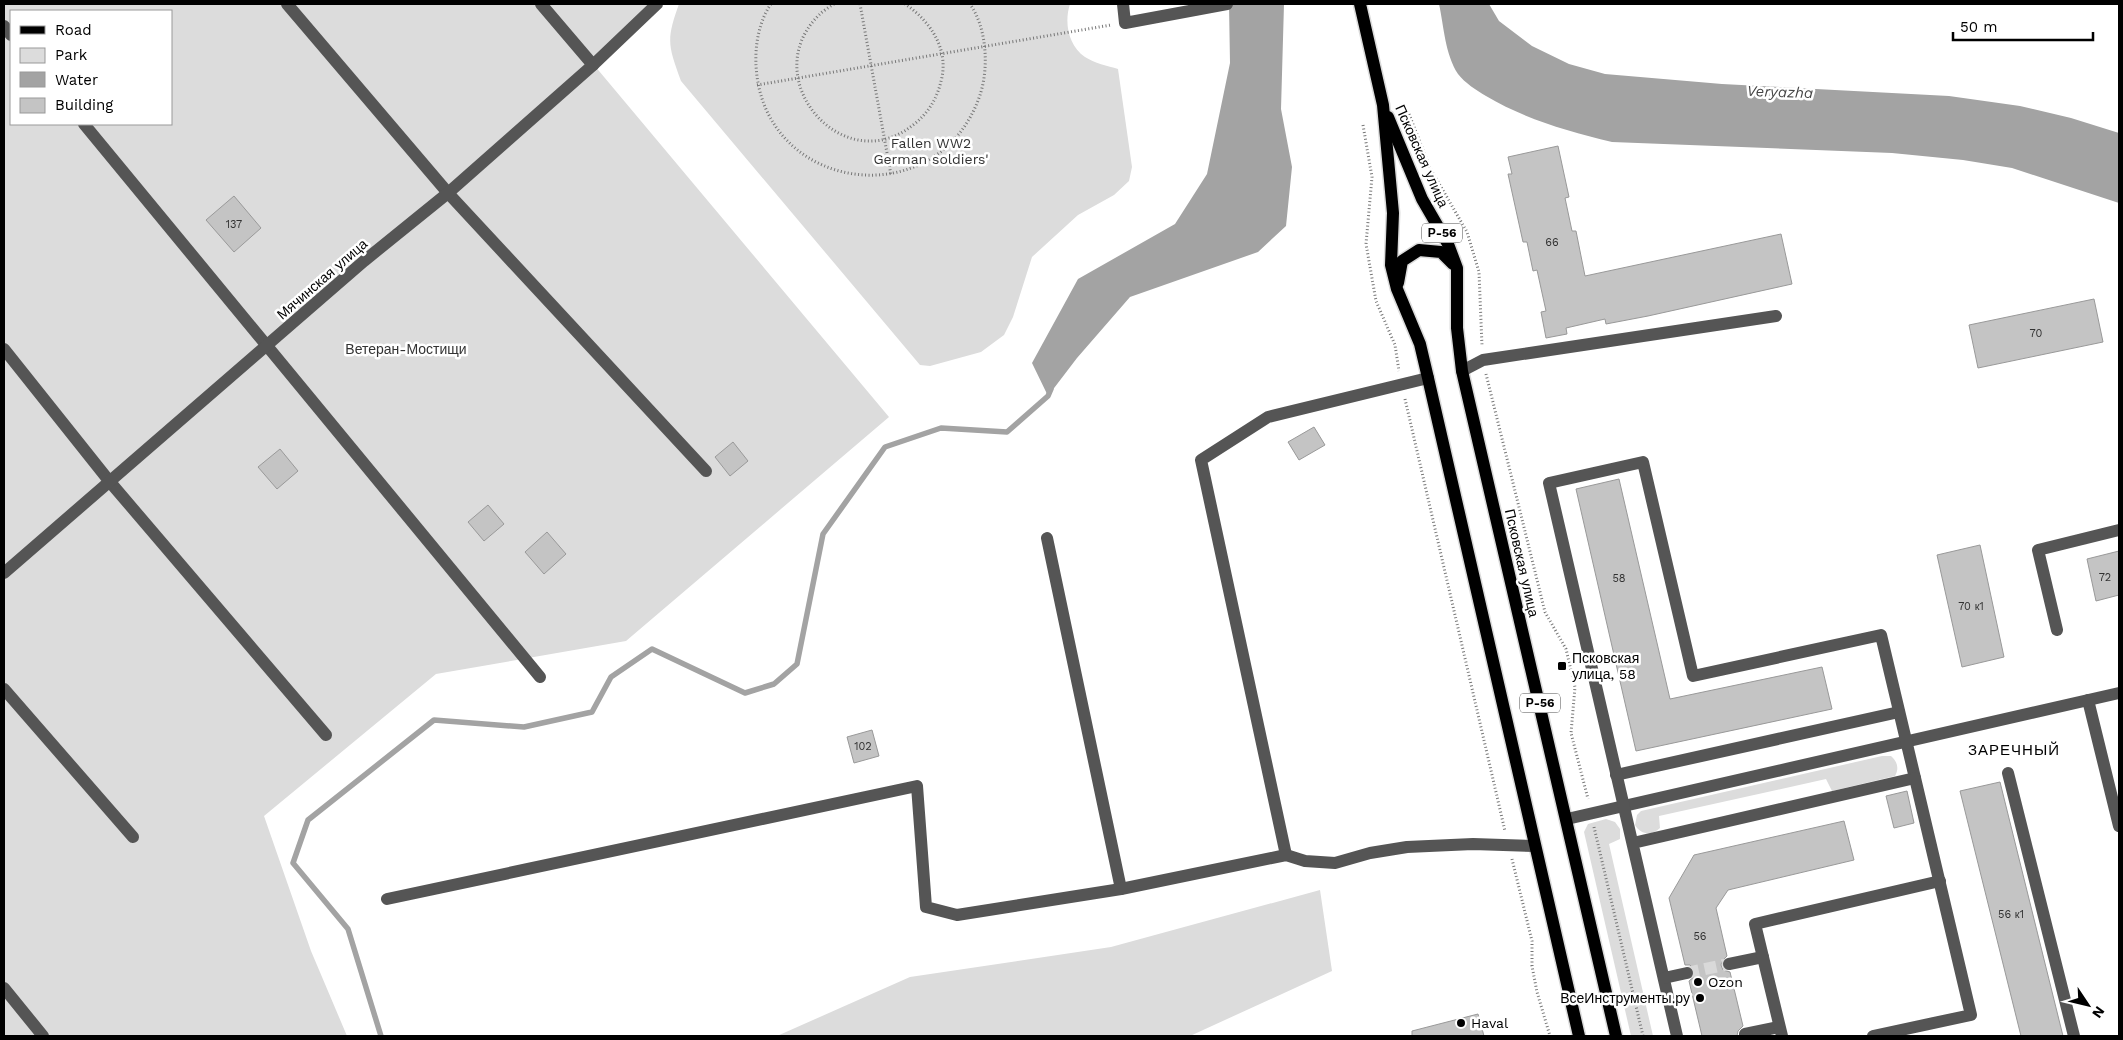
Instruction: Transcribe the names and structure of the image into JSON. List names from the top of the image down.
{
  "streets": {
    "main road": ["Псковская улица", "Р-56"],
    "street": ["Мячинская улица"]
  },
  "districts": ["ЗАРЕЧНЫЙ"],
  "water": ["Veryazha"],
  "parks": ["Fallen WW2 German soldiers'", "Ветеран-Мостищи"],
  "places": {
    "transit": ["Псковская улица, 58"],
    "other": ["Ozon", "ВсеИнструменты.ру", "Haval"]
  },
  "house_numbers": [
    "137",
    "66",
    "70",
    "72",
    "58",
    "70 к1",
    "102",
    "56 к1",
    "56"
  ],
  "legend": [
    "Road",
    "Park",
    "Water",
    "Building"
  ],
  "scale_bar": "50 m",
  "north": "bottom right"
}
